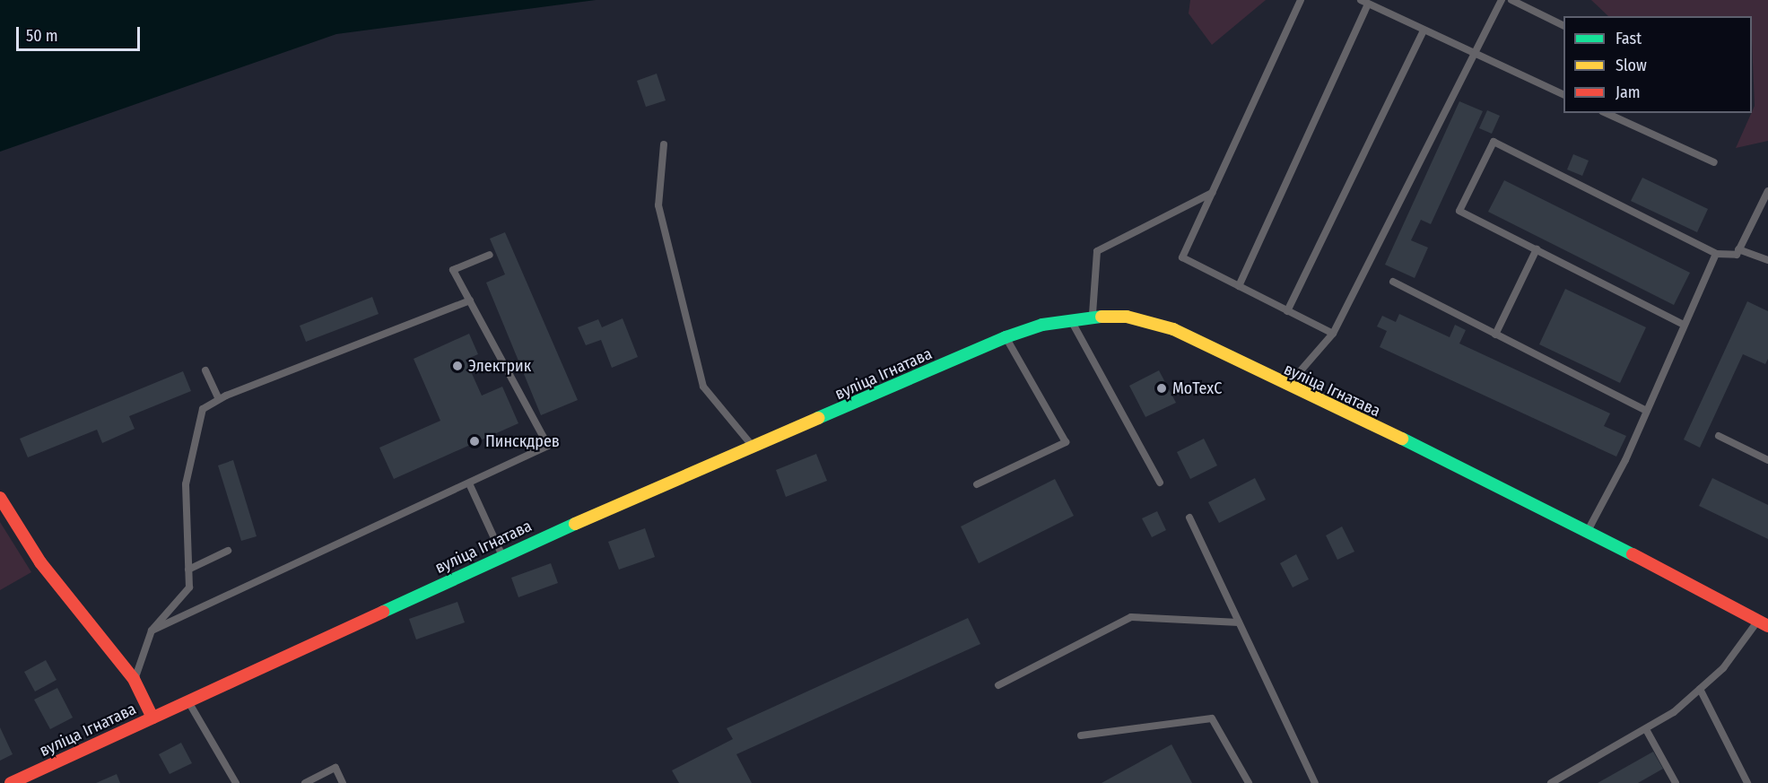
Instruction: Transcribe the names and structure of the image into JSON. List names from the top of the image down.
{
  "streets": {
    "street": ["вуліца Ігнатава"]
  },
  "places": ["Электрик", "MoTexC", "Пинскдрев"],
  "legend": ["Fast", "Slow", "Jam"],
  "scale_bar": "50 m"
}
